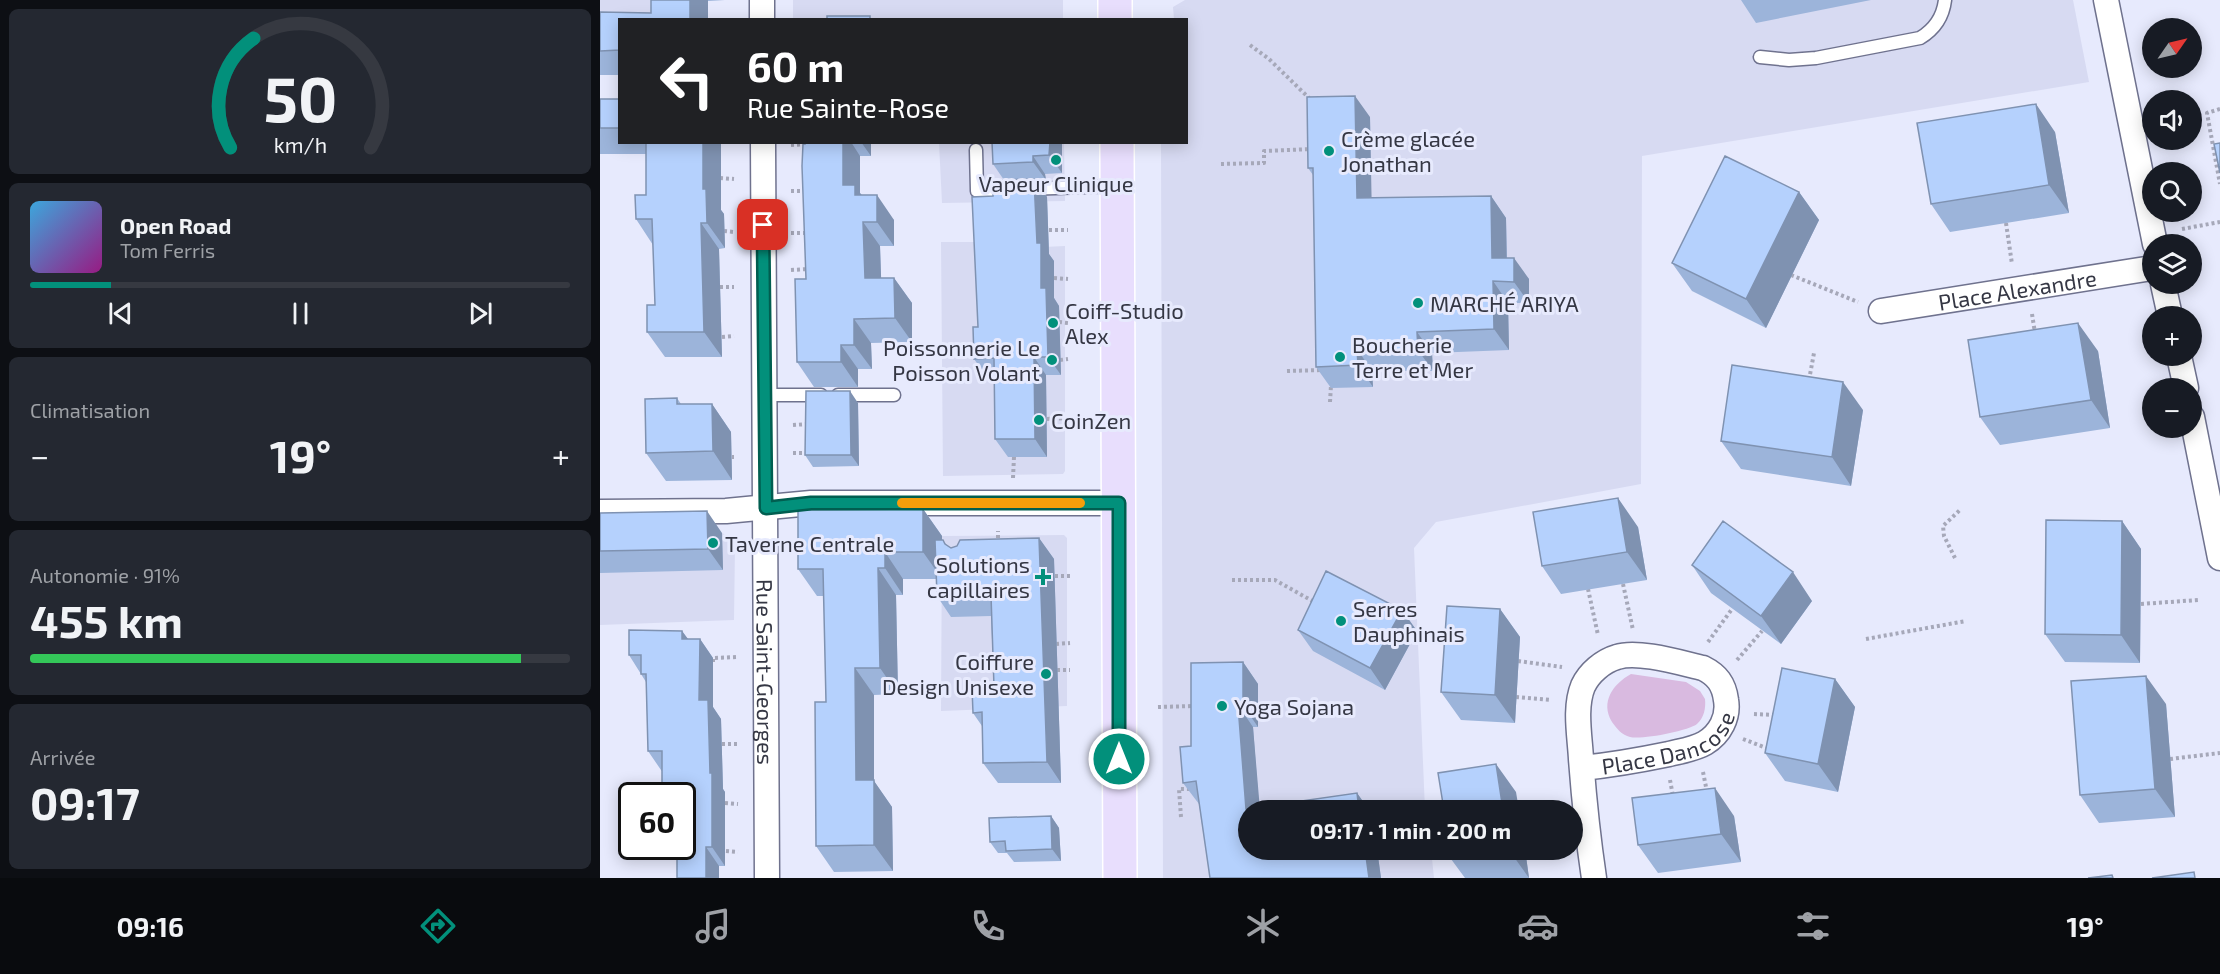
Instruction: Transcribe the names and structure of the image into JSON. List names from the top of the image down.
{
  "streets": {
    "street": ["Place Alexandre", "Rue Saint-Georges", "Place Dancose"]
  },
  "places": {
    "other": [
      "Crème glacée Jonathan",
      "Vapeur Clinique",
      "MARCHÉ ARIYA",
      "Coiff-Studio Alex",
      "Boucherie Terre et Mer",
      "Poissonnerie Le Poisson Volant",
      "CoinZen",
      "Taverne Centrale",
      "Serres Dauphinais",
      "Coiffure Design Unisexe",
      "Yoga Sojana"
    ],
    "health": ["Solutions capillaires"]
  },
  "north": "top right",
  "page": {
    "map_buttons": ["+", "−"],
    "turn": ["60 m", "Rue Sainte-Rose"],
    "song": ["Open Road", "Tom Ferris"],
    "tile": [
      "Climatisation",
      ["Autonomie · 91%", "455 km"],
      ["Arrivée", "09:17"]
    ],
    "heat": ["−", "19°", "+"],
    "limit": "60",
    "trip": "09:17 · 1 min · 200 m",
    "tabs": ["09:16", "19°"],
    "gauge": ["50", "km/h"]
  }
}
